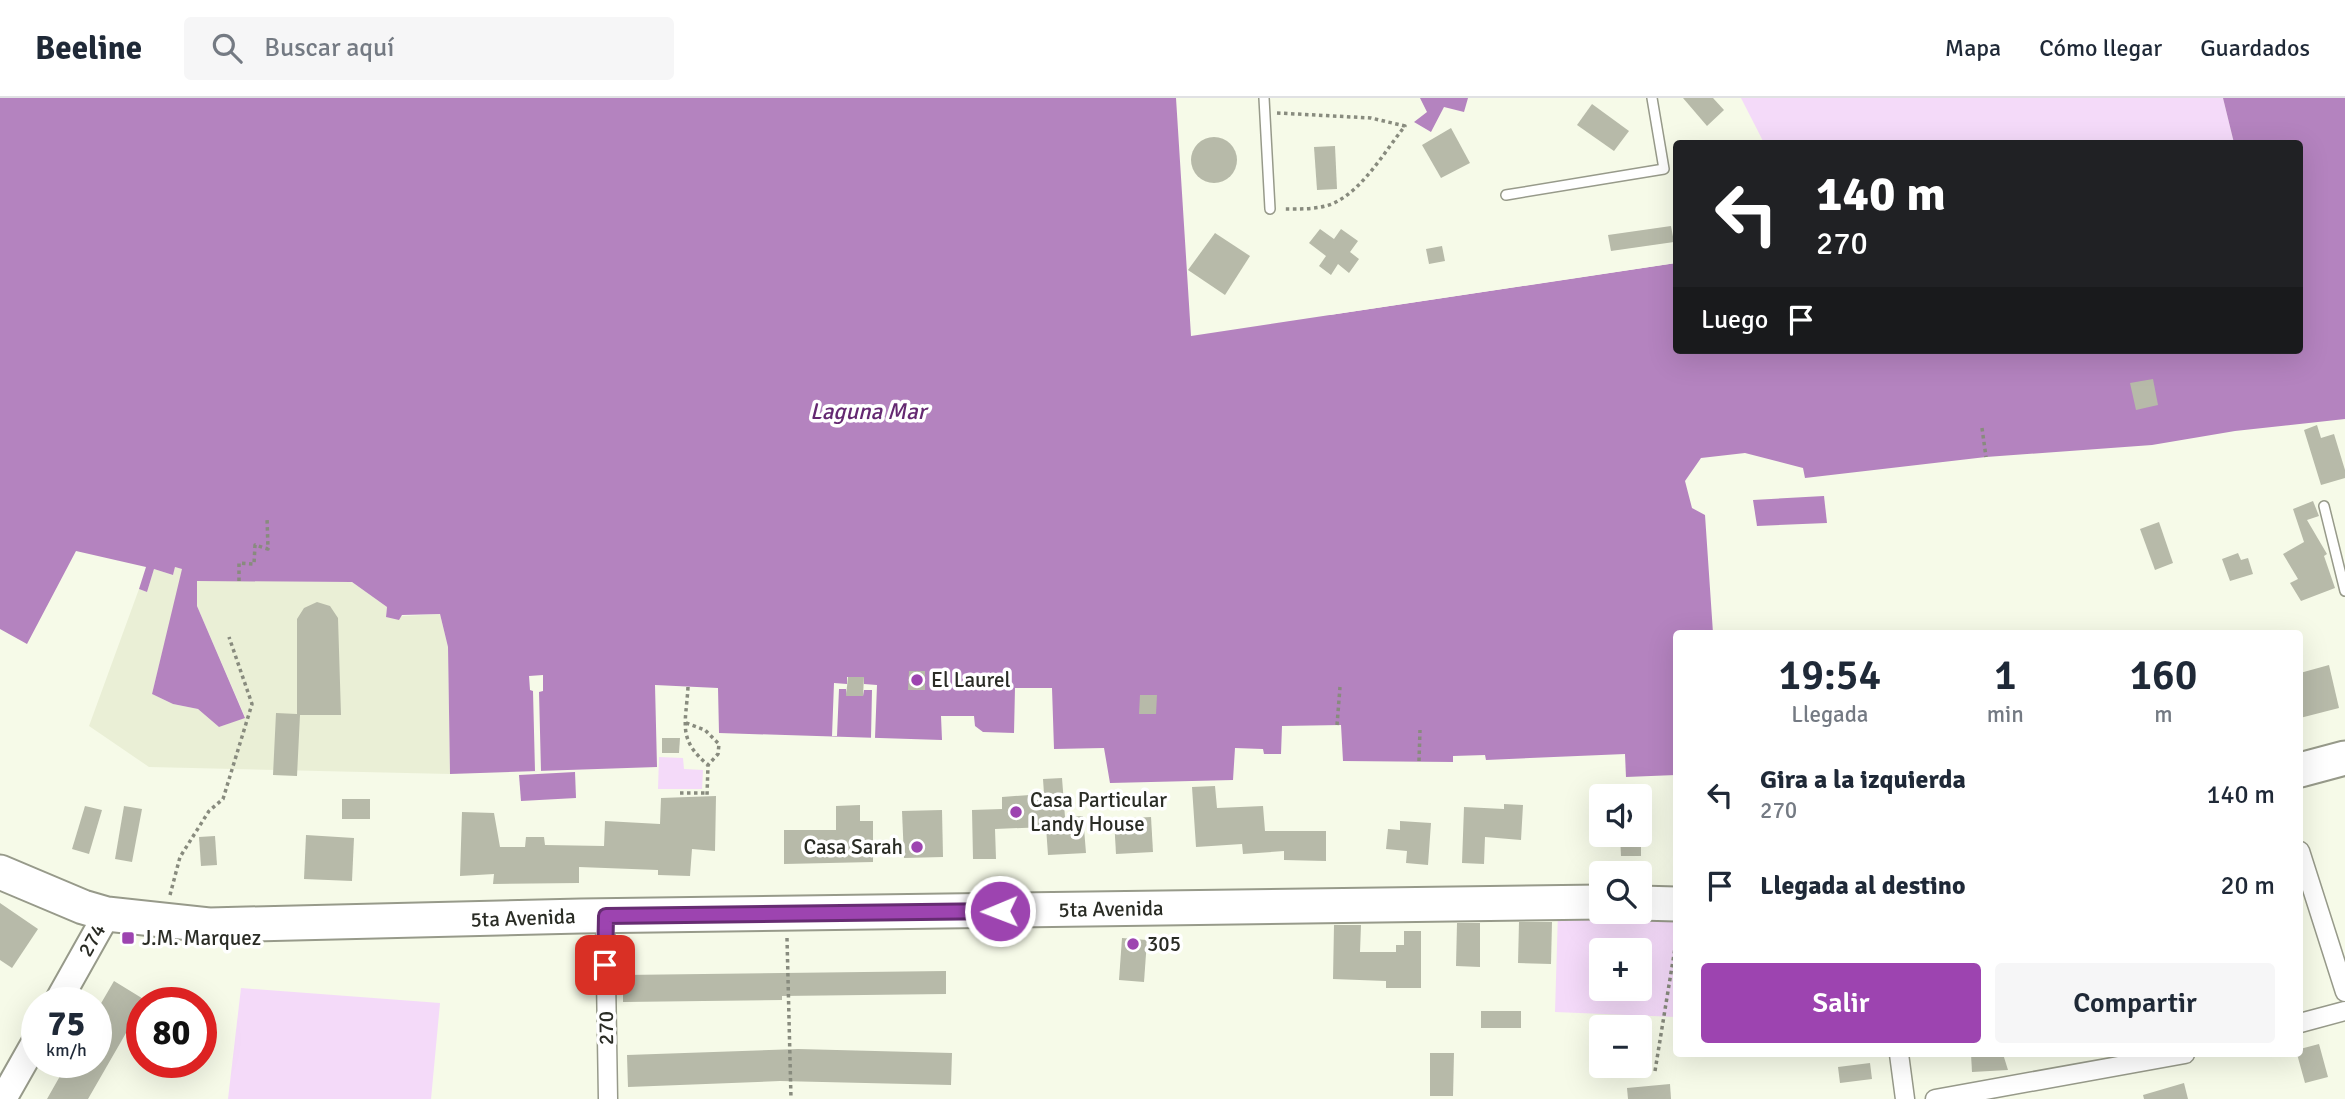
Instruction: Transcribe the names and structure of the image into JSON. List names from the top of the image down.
{
  "streets": {
    "highway": ["5ta Avenida"],
    "street": ["274", "270"]
  },
  "crossings": [
    ["5ta Avenida", "274"],
    ["5ta Avenida", "270"]
  ],
  "water": ["Laguna Mar"],
  "places": {
    "other": [
      "El Laurel",
      "Casa Particular Landy House",
      "Casa Sarah",
      "305"
    ],
    "transit": ["J.M. Marquez"]
  },
  "page": {
    "header": "Beeline",
    "search": "Buscar aquí",
    "nav": ["Mapa", "Cómo llegar", "Guardados"],
    "turn": ["140 m", "270"],
    "then": "Luego",
    "eta": [
      "19:54",
      "Llegada",
      "1",
      "min",
      "160",
      "m"
    ],
    "list": [
      {
        "name": "Gira a la izquierda",
        "note": "270",
        "value": "140 m"
      },
      {
        "name": "Llegada al destino",
        "value": "20 m"
      }
    ],
    "map_buttons": ["+", "−"],
    "buttons": ["Salir", "Compartir"],
    "speed": "75 km/h",
    "limit": "80"
  }
}
